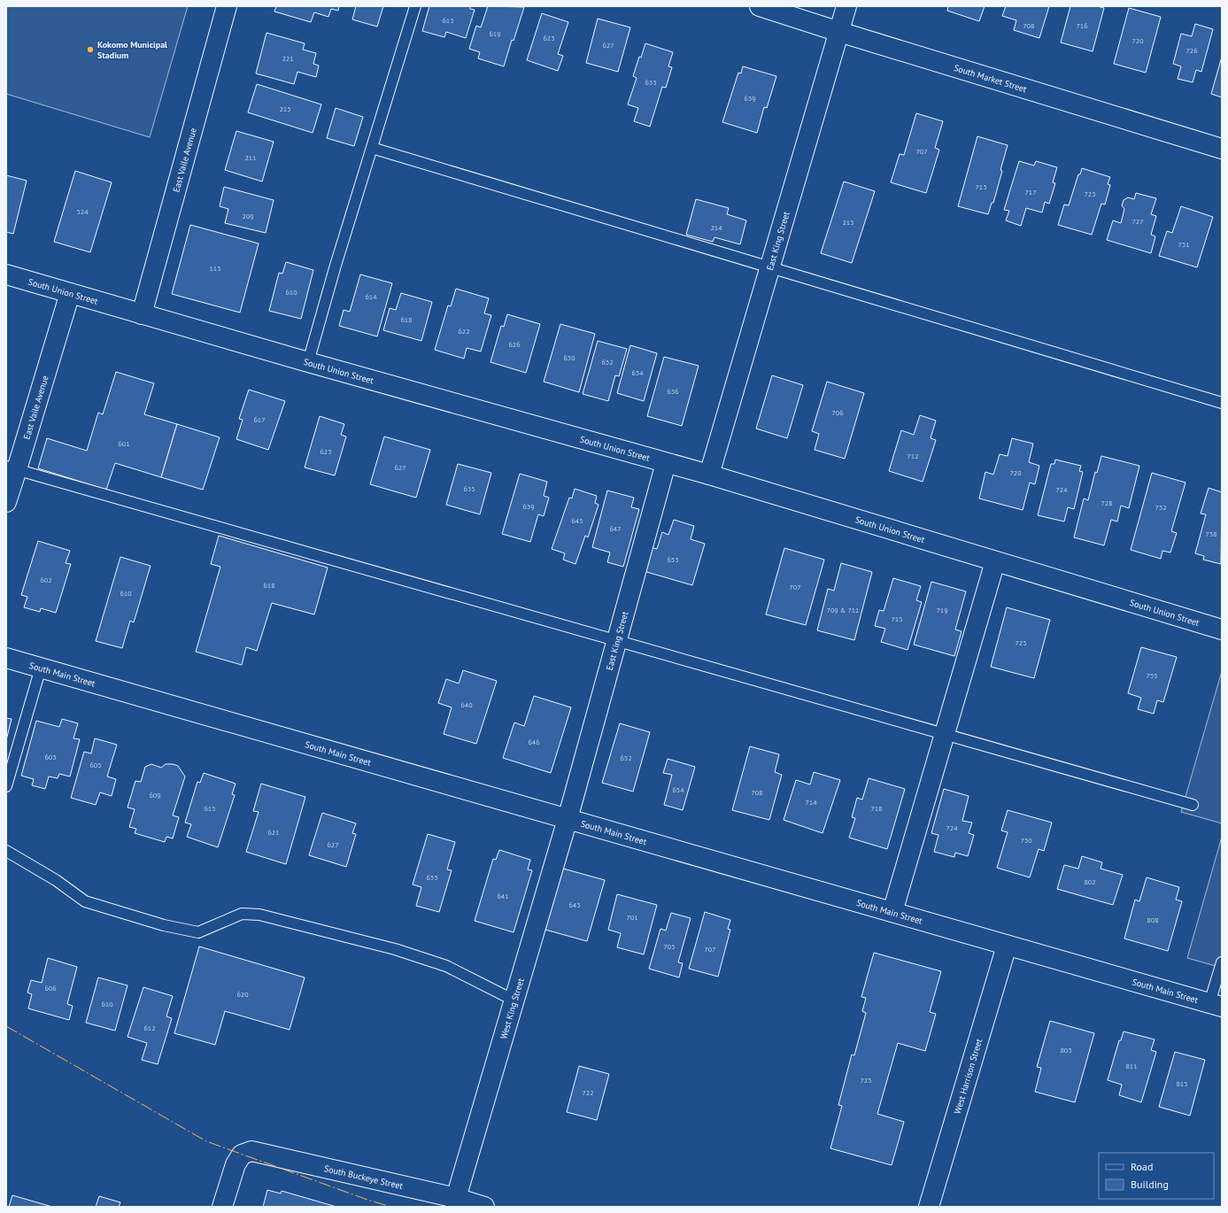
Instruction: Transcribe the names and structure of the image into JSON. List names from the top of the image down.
{
  "streets": {
    "street": [
      "South Market Street",
      "East Vaile Avenue",
      "East King Street",
      "South Union Street",
      "South Main Street",
      "West King Street",
      "West Harrison Street",
      "South Buckeye Street"
    ]
  },
  "crossings": [
    ["South Market Street", "East King Street"],
    ["East Vaile Avenue", "South Union Street"],
    ["East King Street", "South Union Street"],
    ["East King Street", "South Main Street"],
    ["East King Street", "West King Street"],
    ["South Main Street", "West King Street"],
    ["South Main Street", "West Harrison Street"],
    ["West King Street", "South Buckeye Street"]
  ],
  "places": ["Kokomo Municipal Stadium"],
  "house_numbers": [
    "613",
    "708",
    "716",
    "619",
    "623",
    "720",
    "627",
    "726",
    "221",
    "633",
    "639",
    "215",
    "707",
    "211",
    "713",
    "717",
    "723",
    "524",
    "209",
    "727",
    "215",
    "214",
    "731",
    "115",
    "610",
    "614",
    "618",
    "622",
    "626",
    "630",
    "632",
    "634",
    "636",
    "706",
    "617",
    "601",
    "623",
    "712",
    "627",
    "720",
    "635",
    "724",
    "728",
    "639",
    "732",
    "645",
    "647",
    "738",
    "653",
    "602",
    "618",
    "707",
    "610",
    "709 & 711",
    "719",
    "715",
    "725",
    "735",
    "640",
    "646",
    "603",
    "652",
    "605",
    "654",
    "708",
    "609",
    "714",
    "615",
    "718",
    "724",
    "621",
    "730",
    "627",
    "633",
    "802",
    "641",
    "643",
    "701",
    "808",
    "705",
    "707",
    "606",
    "620",
    "610",
    "612",
    "803",
    "811",
    "725",
    "815",
    "722"
  ],
  "legend": ["Road", "Building"]
}
